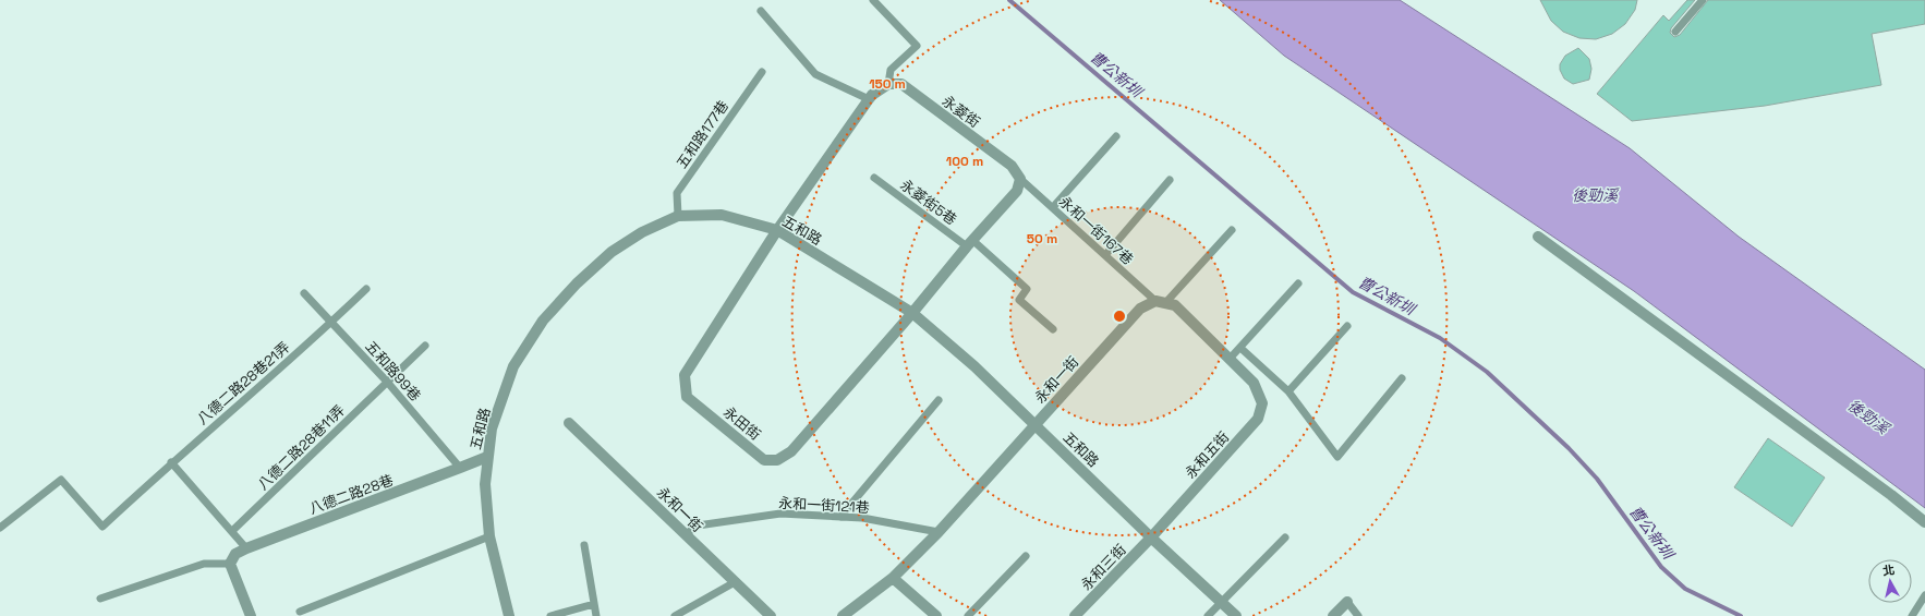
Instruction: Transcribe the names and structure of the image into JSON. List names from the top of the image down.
{
  "streets": {
    "street": [
      "永菱街",
      "五和路",
      "永和一街",
      "永田街",
      "永和五街",
      "八德二路28巷",
      "永和三街"
    ],
    "lane": [
      "五和路177巷",
      "永菱街5巷",
      "永和一街167巷",
      "五和路99巷",
      "八德二路28巷21弄",
      "八德二路28巷11弄",
      "永和一街121巷"
    ]
  },
  "crossings": [
    ["永菱街", "永和一街167巷"],
    ["五和路177巷", "五和路"],
    ["五和路", "永和一街"],
    ["五和路", "永田街"],
    ["五和路", "永和五街"],
    ["五和路", "八德二路28巷"],
    ["五和路", "永和三街"],
    ["永和一街167巷", "永和一街"],
    ["五和路99巷", "八德二路28巷21弄"],
    ["五和路99巷", "八德二路28巷11弄"],
    ["五和路99巷", "八德二路28巷"],
    ["永和一街", "永和一街121巷"],
    ["永和五街", "永和三街"]
  ],
  "water": ["曹公新圳", "後勁溪"],
  "north": "top",
  "rings": ["150 m", "100 m", "50 m"]
}
